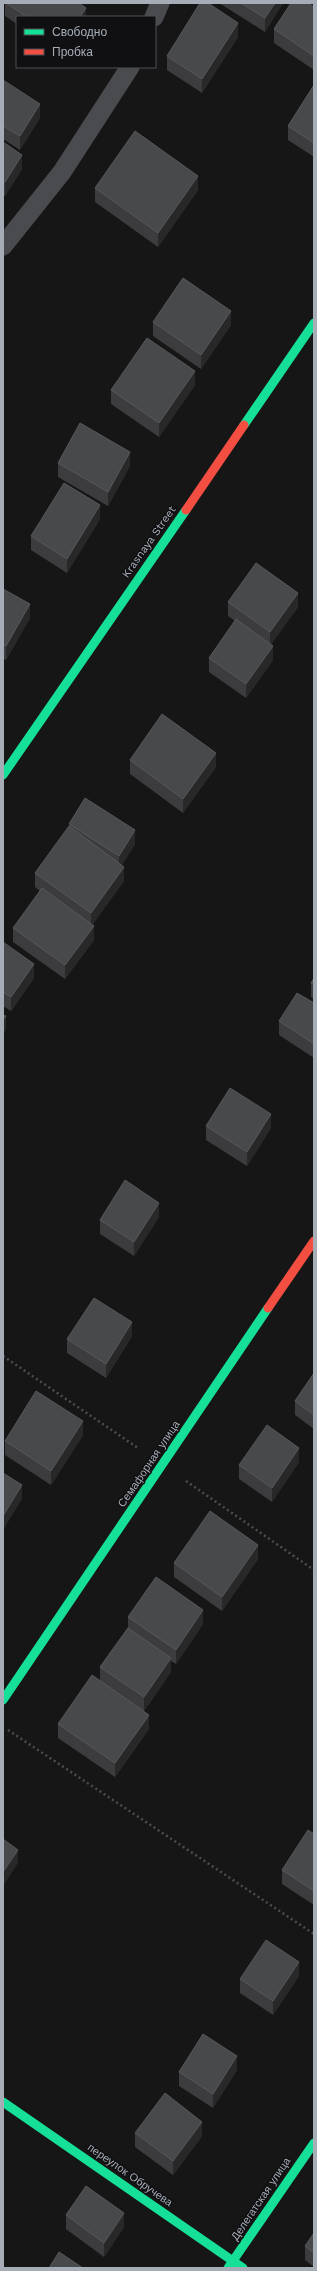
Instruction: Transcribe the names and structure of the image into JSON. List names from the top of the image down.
{
  "streets": {
    "street": [
      "Krasnaya Street",
      "Семафорная улица",
      "переулок Обручева",
      "Делегатская улица"
    ]
  },
  "crossings": [
    ["переулок Обручева", "Делегатская улица"]
  ],
  "legend": ["Свободно", "Пробка"]
}
